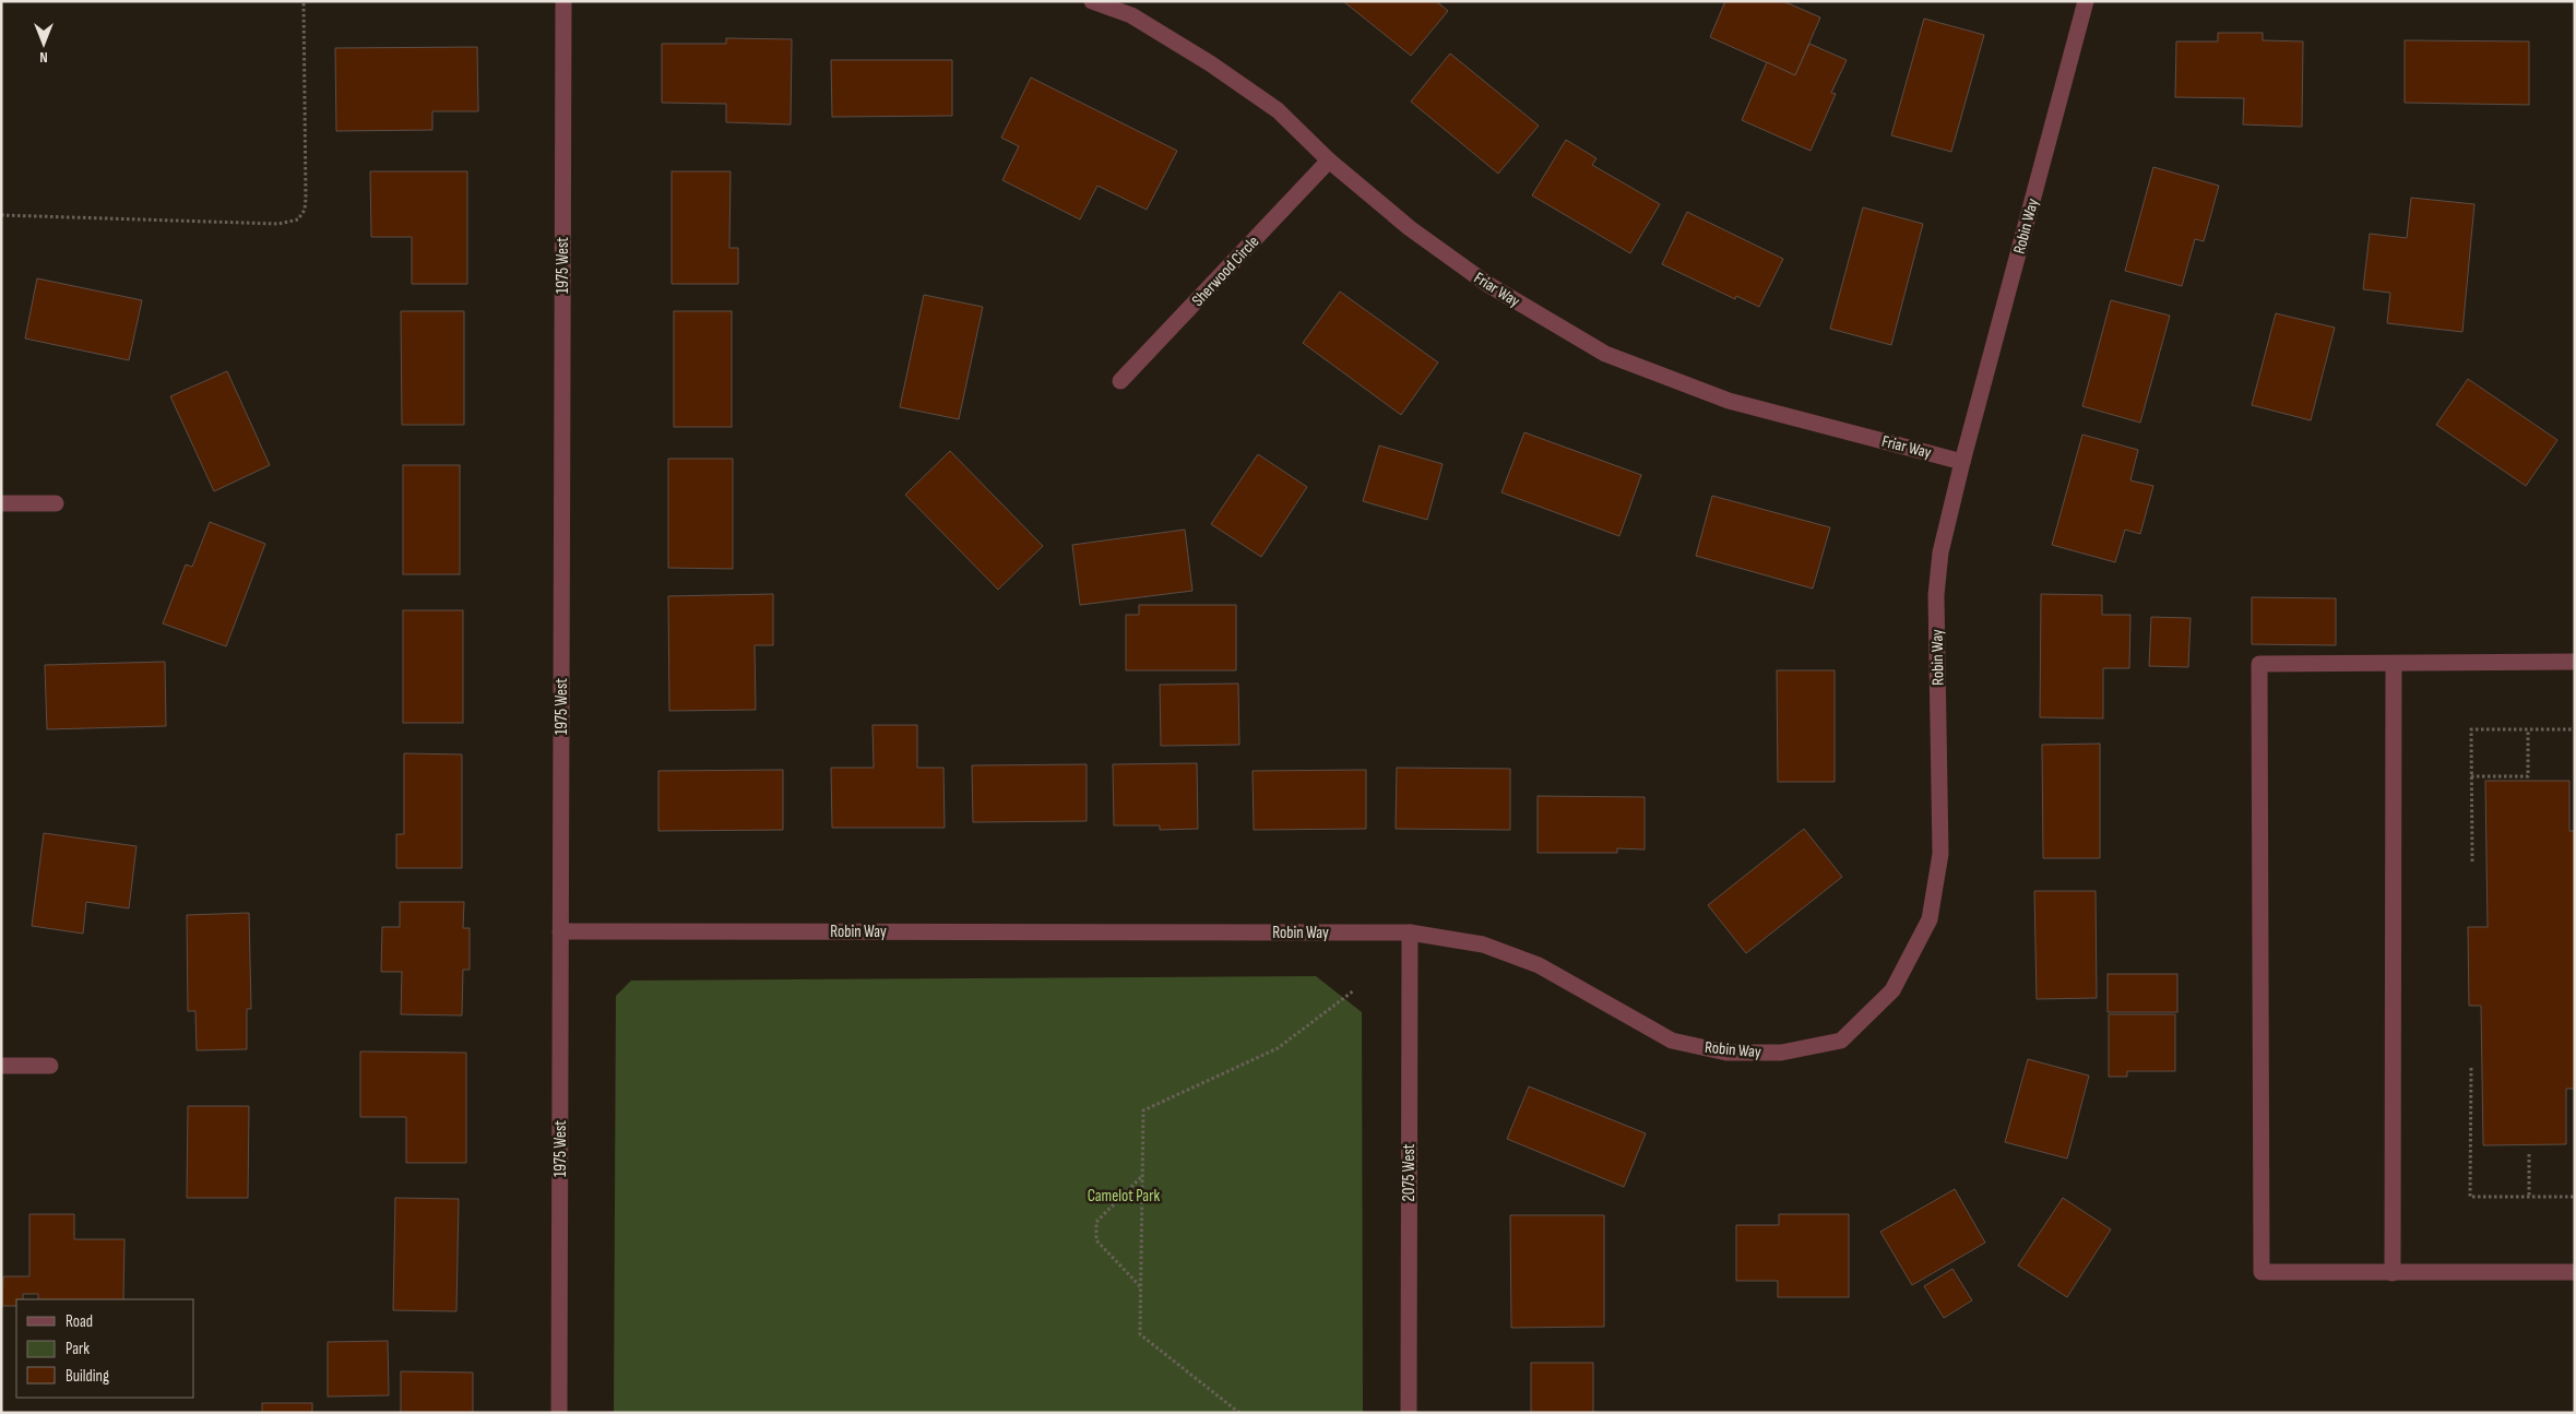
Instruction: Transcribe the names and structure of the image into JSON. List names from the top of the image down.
{
  "streets": {
    "street": [
      "Robin Way",
      "1975 West",
      "Sherwood Circle",
      "Friar Way",
      "2075 West"
    ]
  },
  "crossings": [
    ["Robin Way", "1975 West"],
    ["Robin Way", "Friar Way"],
    ["Robin Way", "2075 West"],
    ["Sherwood Circle", "Friar Way"]
  ],
  "parks": ["Camelot Park"],
  "legend": ["Road", "Park", "Building"],
  "north": "bottom"
}
